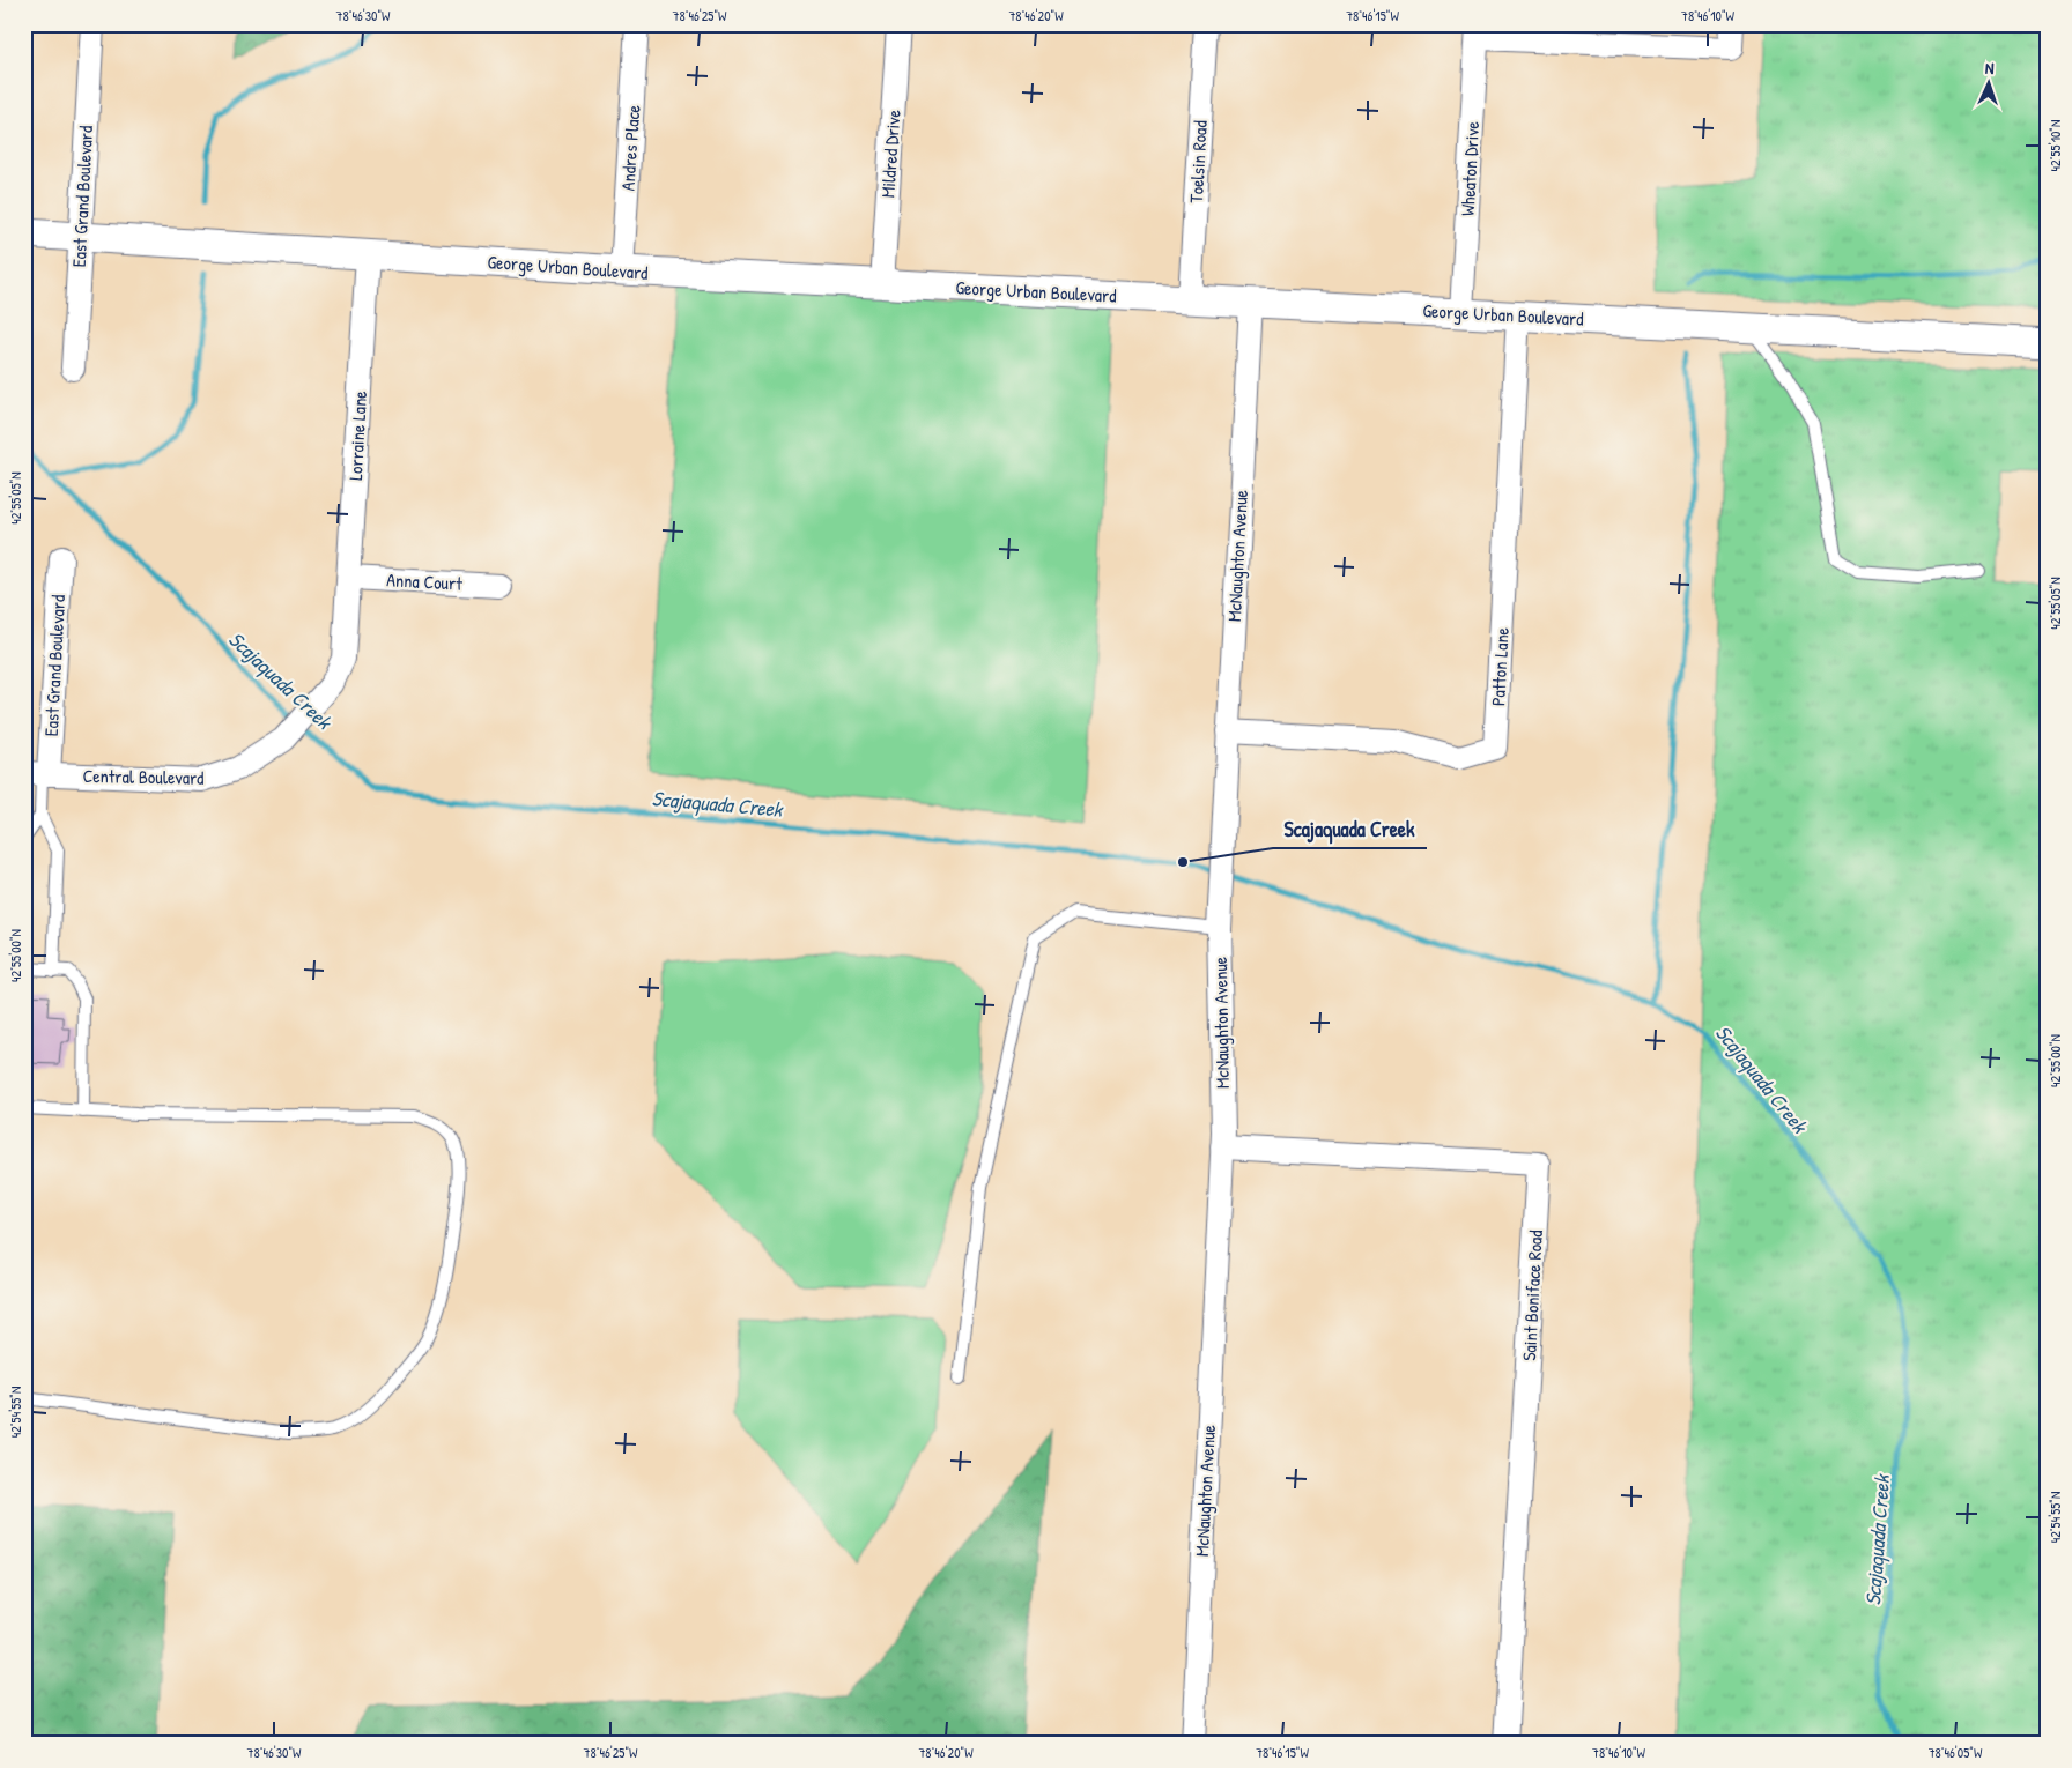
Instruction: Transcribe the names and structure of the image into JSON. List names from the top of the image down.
{
  "streets": {
    "street": [
      "Andres Place",
      "Mildred Drive",
      "Toelsin Road",
      "Wheaton Drive",
      "East Grand Boulevard",
      "George Urban Boulevard",
      "Lorraine Lane",
      "McNaughton Avenue",
      "Anna Court",
      "Patton Lane",
      "Central Boulevard",
      "Saint Boniface Road"
    ]
  },
  "crossings": [
    ["Andres Place", "George Urban Boulevard"],
    ["Mildred Drive", "George Urban Boulevard"],
    ["Toelsin Road", "George Urban Boulevard"],
    ["Wheaton Drive", "George Urban Boulevard"],
    ["East Grand Boulevard", "George Urban Boulevard"],
    ["East Grand Boulevard", "Central Boulevard"],
    ["George Urban Boulevard", "Lorraine Lane"],
    ["George Urban Boulevard", "McNaughton Avenue"],
    ["George Urban Boulevard", "Patton Lane"],
    ["Lorraine Lane", "Anna Court"],
    ["Lorraine Lane", "Central Boulevard"],
    ["McNaughton Avenue", "Patton Lane"],
    ["McNaughton Avenue", "Saint Boniface Road"]
  ],
  "water": ["Scajaquada Creek"],
  "places": ["Scajaquada Creek"],
  "north": "top",
  "coordinates": [
    "78°46'30\"W",
    "78°46'25\"W",
    "78°46'20\"W",
    "78°46'15\"W",
    "78°46'10\"W",
    "42°55'10\"N",
    "42°55'05\"N",
    "42°55'00\"N",
    "42°54'55\"N",
    "78°46'05\"W"
  ]
}
